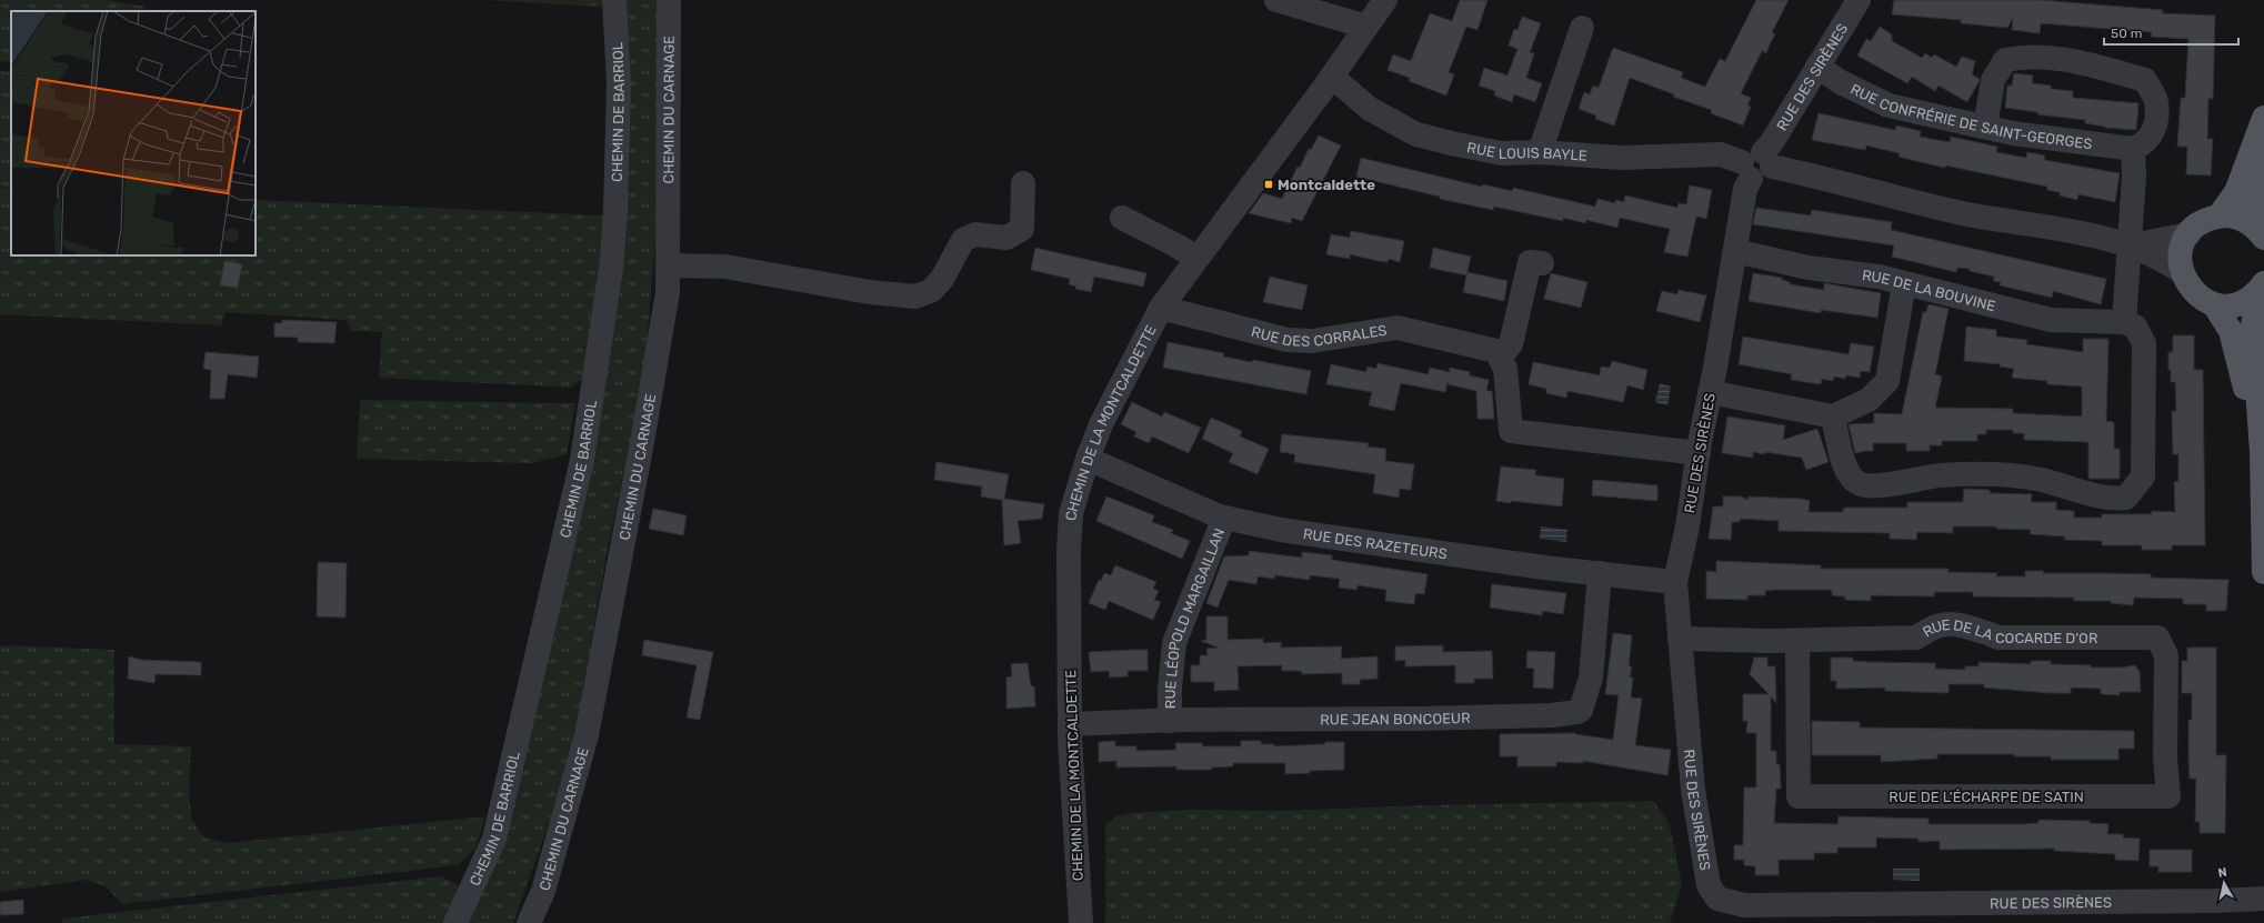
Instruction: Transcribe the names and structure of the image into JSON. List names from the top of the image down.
{
  "streets": {
    "street": [
      "RUE DES SIRÈNES",
      "CHEMIN DU CARNAGE",
      "CHEMIN DE BARRIOL",
      "RUE CONFRÉRIE DE SAINT-GEORGES",
      "RUE LOUIS BAYLE",
      "RUE DE LA BOUVINE",
      "RUE DES CORRALES",
      "CHEMIN DE LA MONTCALDETTE",
      "RUE DES RAZETEURS",
      "RUE LÉOPOLD MARGAILLAN",
      "RUE DE LA COCARDE D'OR",
      "RUE JEAN BONCOEUR",
      "RUE DE L'ÉCHARPE DE SATIN"
    ]
  },
  "crossings": [
    ["RUE DES SIRÈNES", "RUE CONFRÉRIE DE SAINT-GEORGES"],
    ["RUE DES SIRÈNES", "RUE LOUIS BAYLE"],
    ["RUE DES SIRÈNES", "RUE DE LA BOUVINE"],
    ["RUE DES SIRÈNES", "RUE DES RAZETEURS"],
    ["RUE DES SIRÈNES", "RUE DE LA COCARDE D'OR"],
    ["RUE LOUIS BAYLE", "CHEMIN DE LA MONTCALDETTE"],
    ["RUE DES CORRALES", "CHEMIN DE LA MONTCALDETTE"],
    ["CHEMIN DE LA MONTCALDETTE", "RUE DES RAZETEURS"],
    ["CHEMIN DE LA MONTCALDETTE", "RUE JEAN BONCOEUR"],
    ["RUE DES RAZETEURS", "RUE LÉOPOLD MARGAILLAN"],
    ["RUE DES RAZETEURS", "RUE JEAN BONCOEUR"],
    ["RUE LÉOPOLD MARGAILLAN", "RUE JEAN BONCOEUR"],
    ["RUE DE LA COCARDE D'OR", "RUE DE L'ÉCHARPE DE SATIN"]
  ],
  "places": {
    "transit": ["Montcaldette"]
  },
  "scale_bar": "50 m",
  "north": "top"
}
